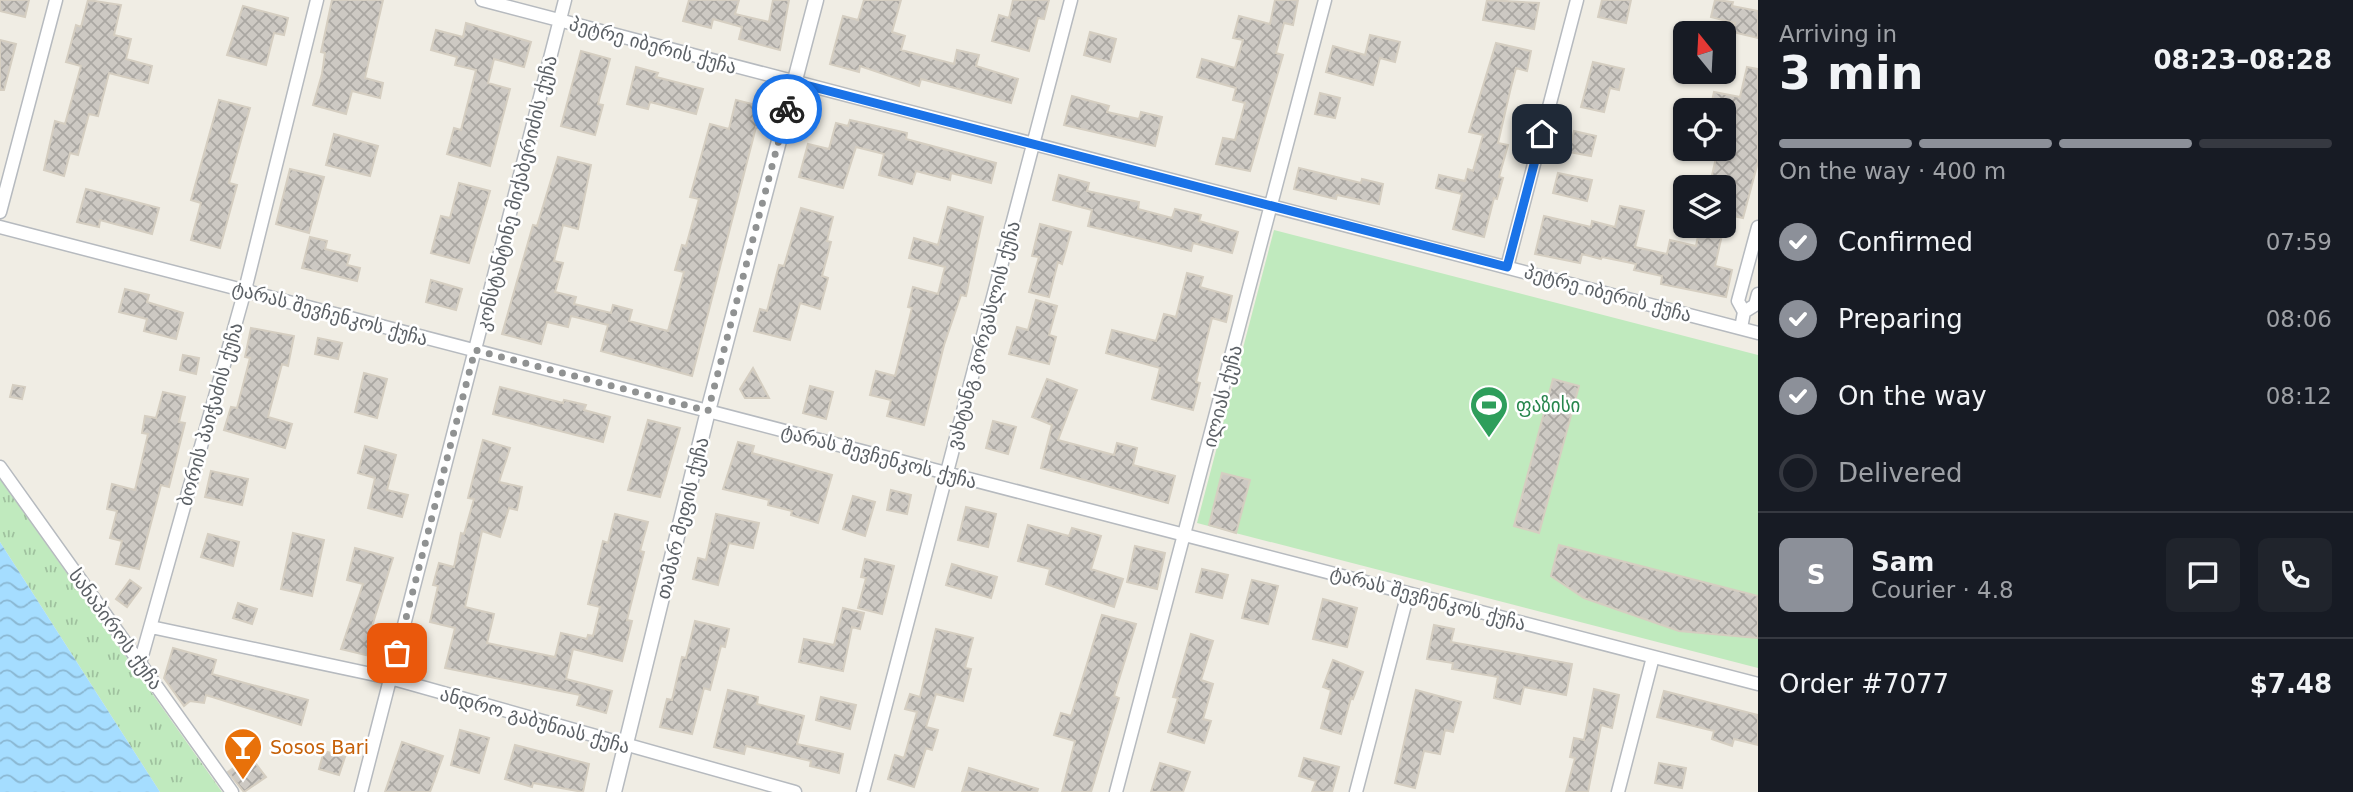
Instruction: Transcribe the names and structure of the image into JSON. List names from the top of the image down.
{
  "streets": {
    "street": [
      "პეტრე იბერის ქუჩა",
      "კონსტანტინე მიქაბერიძის ქუჩა",
      "ტარას შევჩენკოს ქუჩა",
      "ვახტანგ გორგასლის ქუჩა",
      "ილიას ქუჩა",
      "ბორის პაიჭაძის ქუჩა",
      "თამარ მეფის ქუჩა",
      "სანაპიროს ქუჩა",
      "ანდრო გაბუნიას ქუჩა"
    ]
  },
  "crossings": [
    ["პეტრე იბერის ქუჩა", "კონსტანტინე მიქაბერიძის ქუჩა"],
    ["პეტრე იბერის ქუჩა", "ვახტანგ გორგასლის ქუჩა"],
    ["პეტრე იბერის ქუჩა", "ილიას ქუჩა"],
    ["პეტრე იბერის ქუჩა", "თამარ მეფის ქუჩა"],
    ["კონსტანტინე მიქაბერიძის ქუჩა", "ტარას შევჩენკოს ქუჩა"],
    ["კონსტანტინე მიქაბერიძის ქუჩა", "ანდრო გაბუნიას ქუჩა"],
    ["ტარას შევჩენკოს ქუჩა", "ვახტანგ გორგასლის ქუჩა"],
    ["ტარას შევჩენკოს ქუჩა", "ილიას ქუჩა"],
    ["ტარას შევჩენკოს ქუჩა", "ბორის პაიჭაძის ქუჩა"],
    ["ტარას შევჩენკოს ქუჩა", "თამარ მეფის ქუჩა"],
    ["ბორის პაიჭაძის ქუჩა", "სანაპიროს ქუჩა"],
    ["ბორის პაიჭაძის ქუჩა", "ანდრო გაბუნიას ქუჩა"],
    ["თამარ მეფის ქუჩა", "ანდრო გაბუნიას ქუჩა"]
  ],
  "places": {
    "sports": ["ფაზისი"],
    "bar": ["Sosos Bari"]
  },
  "north": "top",
  "page": {
    "heading": ["3 min", "Arriving in", "08:23–08:28"],
    "panel": [
      "Sam",
      "Courier · 4.8",
      "Order #7077",
      "$7.48"
    ],
    "bar": "On the way · 400 m",
    "list": [
      ["Confirmed", "07:59"],
      ["Preparing", "08:06"],
      ["On the way", "08:12"],
      "Delivered"
    ],
    "round": "S"
  }
}
